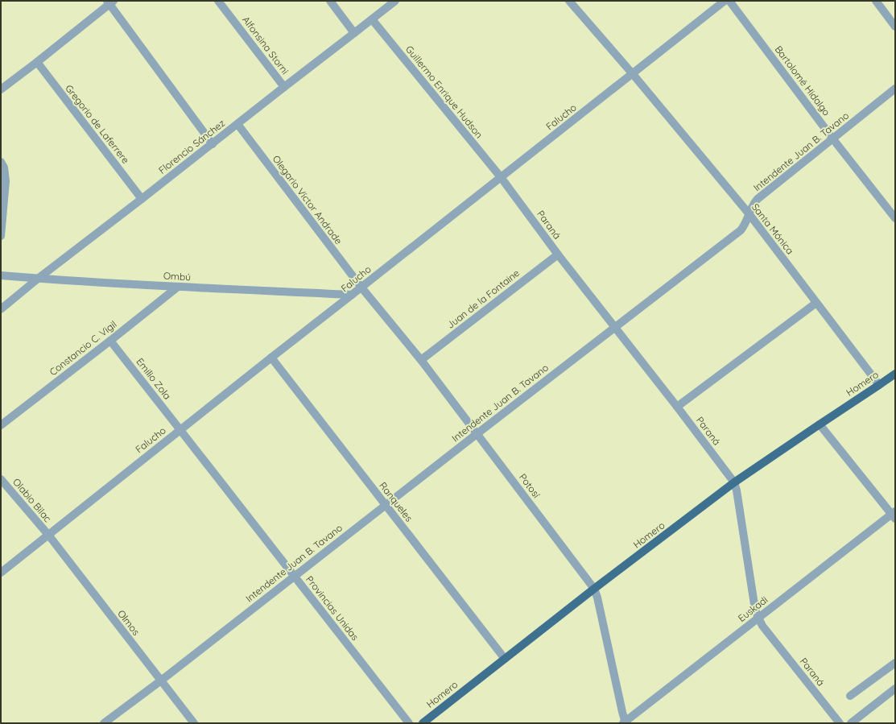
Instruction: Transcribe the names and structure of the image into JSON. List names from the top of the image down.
{
  "streets": {
    "main road": ["Homero"],
    "street": [
      "Alfonsina Storni",
      "Bartolomé Hidalgo",
      "Guillermo Enrique Hudson",
      "Falucho",
      "Gregorio de Laferrere",
      "Florencio Sánchez",
      "Intendente Juan B. Tavano",
      "Olegario Víctor Andrade",
      "Paraná",
      "Santa Mónica",
      "Ombú",
      "Juan de la Fontaine",
      "Constancio C. Vigil",
      "Emilio Zola",
      "Potosí",
      "Olabio Bilac",
      "Ranqueles",
      "Provincias Unidas",
      "Euskadi",
      "Olmos"
    ]
  },
  "crossings": [
    ["Alfonsina Storni", "Florencio Sánchez"],
    ["Bartolomé Hidalgo", "Intendente Juan B. Tavano"],
    ["Guillermo Enrique Hudson", "Falucho"],
    ["Guillermo Enrique Hudson", "Florencio Sánchez"],
    ["Guillermo Enrique Hudson", "Paraná"],
    ["Falucho", "Olegario Víctor Andrade"],
    ["Falucho", "Paraná"],
    ["Falucho", "Santa Mónica"],
    ["Falucho", "Ombú"],
    ["Falucho", "Emilio Zola"],
    ["Falucho", "Potosí"],
    ["Falucho", "Olabio Bilac"],
    ["Falucho", "Ranqueles"],
    ["Falucho", "Provincias Unidas"],
    ["Falucho", "Olmos"],
    ["Gregorio de Laferrere", "Florencio Sánchez"],
    ["Florencio Sánchez", "Olegario Víctor Andrade"],
    ["Florencio Sánchez", "Ombú"],
    ["Intendente Juan B. Tavano", "Paraná"],
    ["Intendente Juan B. Tavano", "Santa Mónica"],
    ["Intendente Juan B. Tavano", "Potosí"],
    ["Intendente Juan B. Tavano", "Ranqueles"],
    ["Intendente Juan B. Tavano", "Provincias Unidas"],
    ["Intendente Juan B. Tavano", "Olmos"],
    ["Olegario Víctor Andrade", "Potosí"],
    ["Paraná", "Juan de la Fontaine"],
    ["Paraná", "Homero"],
    ["Paraná", "Euskadi"],
    ["Santa Mónica", "Homero"],
    ["Ombú", "Constancio C. Vigil"],
    ["Juan de la Fontaine", "Potosí"],
    ["Constancio C. Vigil", "Emilio Zola"],
    ["Emilio Zola", "Provincias Unidas"],
    ["Homero", "Potosí"],
    ["Homero", "Ranqueles"],
    ["Potosí", "Euskadi"],
    ["Olabio Bilac", "Olmos"]
  ]
}
